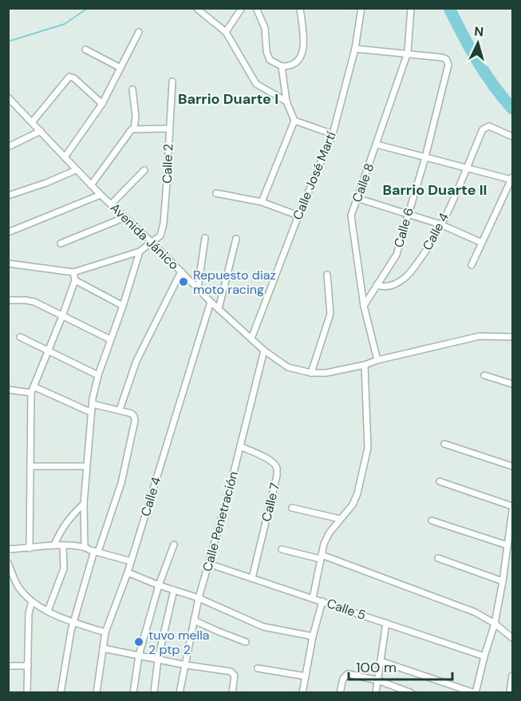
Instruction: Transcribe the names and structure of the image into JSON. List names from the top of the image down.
{
  "streets": {
    "street": [
      "Calle 2",
      "Calle José Martí",
      "Calle 8",
      "Calle 6",
      "Calle 4",
      "Avenida Jánico",
      "Calle 7",
      "Calle Penetración",
      "Calle 5"
    ]
  },
  "crossings": [
    ["Calle 2", "Avenida Jánico"],
    ["Calle José Martí", "Avenida Jánico"],
    ["Calle 8", "Calle 6"],
    ["Calle 8", "Avenida Jánico"],
    ["Calle 6", "Calle 4"],
    ["Calle 4", "Avenida Jánico"],
    ["Avenida Jánico", "Calle Penetración"],
    ["Calle 7", "Calle Penetración"],
    ["Calle 7", "Calle 5"],
    ["Calle Penetración", "Calle 5"]
  ],
  "districts": ["Barrio Duarte I", "Barrio Duarte II"],
  "places": ["Repuesto diaz moto racing", "tuvo mella 2 ptp 2"],
  "scale_bar": "100 m",
  "north": "top"
}
